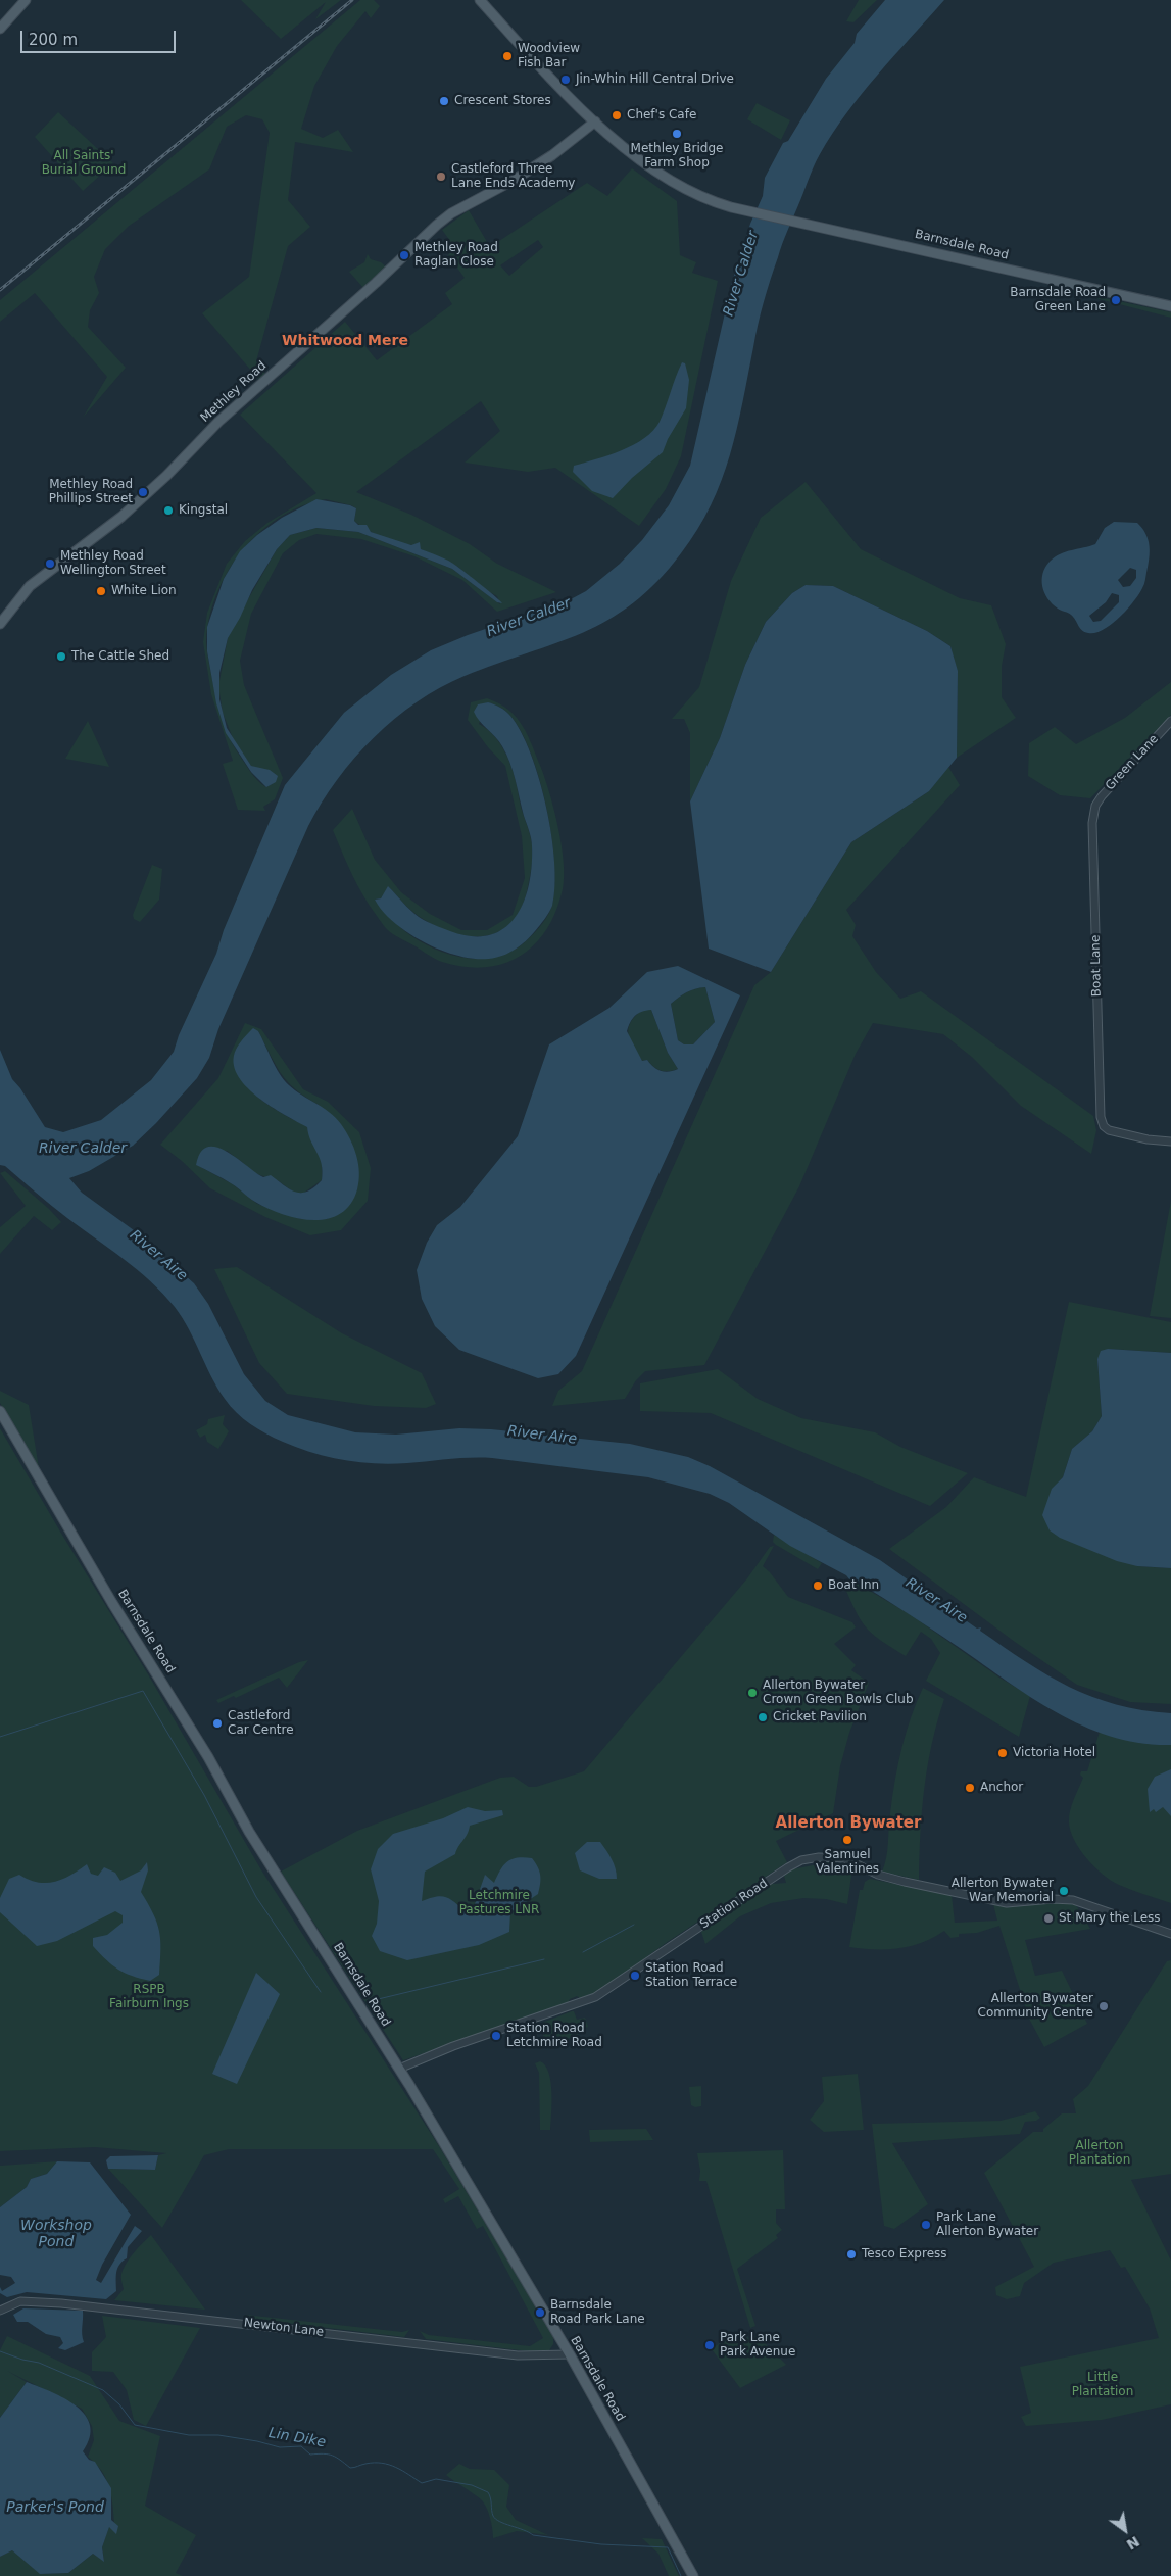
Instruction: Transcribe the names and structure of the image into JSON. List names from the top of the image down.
{
  "streets": {
    "main road": ["Barnsdale Road", "Methley Road"],
    "street": [
      "Green Lane",
      "Boat Lane",
      "Station Road",
      "Newton Lane"
    ]
  },
  "crossings": [
    ["Barnsdale Road", "Methley Road"],
    ["Barnsdale Road", "Station Road"],
    ["Barnsdale Road", "Newton Lane"],
    ["Green Lane", "Boat Lane"]
  ],
  "districts": ["Whitwood Mere", "Allerton Bywater"],
  "water": [
    "River Calder",
    "River Aire",
    "Workshop Pond",
    "Lin Dike",
    "Parker's Pond"
  ],
  "parks": [
    "All Saints' Burial Ground",
    "Letchmire Pastures LNR",
    "RSPB Fairburn Ings",
    "Allerton Plantation",
    "Little Plantation"
  ],
  "places": [
    "Woodview Fish Bar",
    "Jin-Whin Hill Central Drive",
    "Crescent Stores",
    "Chef's Cafe",
    "Methley Bridge Farm Shop",
    "Castleford Three Lane Ends Academy",
    "Methley Road Raglan Close",
    "Barnsdale Road Green Lane",
    "Methley Road Phillips Street",
    "Kingstal",
    "Methley Road Wellington Street",
    "White Lion",
    "The Cattle Shed",
    "Boat Inn",
    "Allerton Bywater Crown Green Bowls Club",
    "Cricket Pavilion",
    "Castleford Car Centre",
    "Victoria Hotel",
    "Anchor",
    "Samuel Valentines",
    "Allerton Bywater War Memorial",
    "St Mary the Less",
    "Station Road Station Terrace",
    "Allerton Bywater Community Centre",
    "Station Road Letchmire Road",
    "Park Lane Allerton Bywater",
    "Tesco Express",
    "Barnsdale Road Park Lane",
    "Park Lane Park Avenue"
  ],
  "scale_bar": "200 m",
  "north": "bottom right"
}
